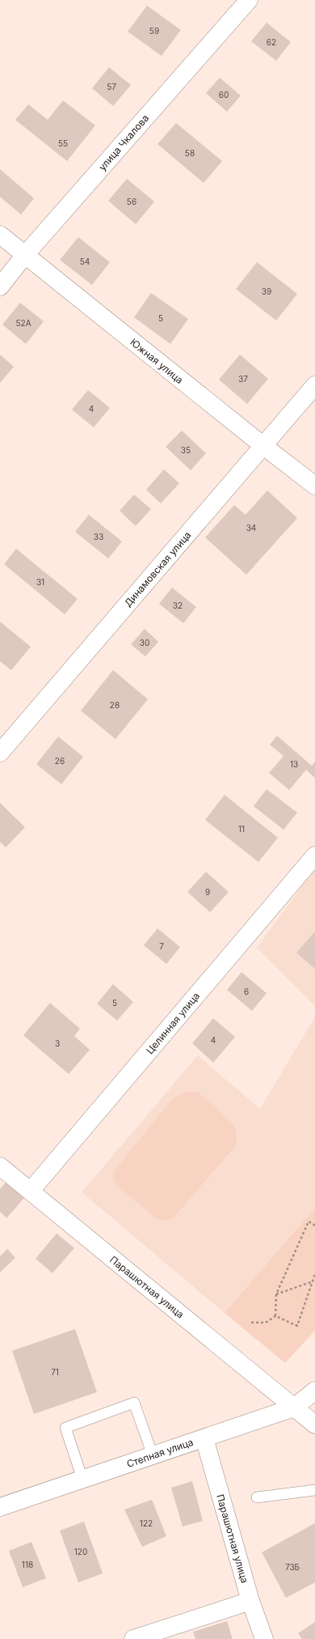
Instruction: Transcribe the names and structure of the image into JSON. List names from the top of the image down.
{
  "streets": {
    "street": [
      "улица Чкалова",
      "Южная улица",
      "Динамовская улица",
      "Целинная улица",
      "Парашютная улица",
      "Степная улица"
    ]
  },
  "crossings": [
    ["улица Чкалова", "Южная улица"],
    ["Южная улица", "Динамовская улица"],
    ["Целинная улица", "Парашютная улица"],
    ["Парашютная улица", "Степная улица"]
  ],
  "house_numbers": [
    "59",
    "62",
    "57",
    "60",
    "55",
    "58",
    "56",
    "54",
    "39",
    "5",
    "52А",
    "37",
    "4",
    "35",
    "34",
    "33",
    "31",
    "32",
    "30",
    "28",
    "26",
    "13",
    "11",
    "9",
    "7",
    "6",
    "5",
    "4",
    "3",
    "71",
    "122",
    "120",
    "118",
    "73Б"
  ]
}
